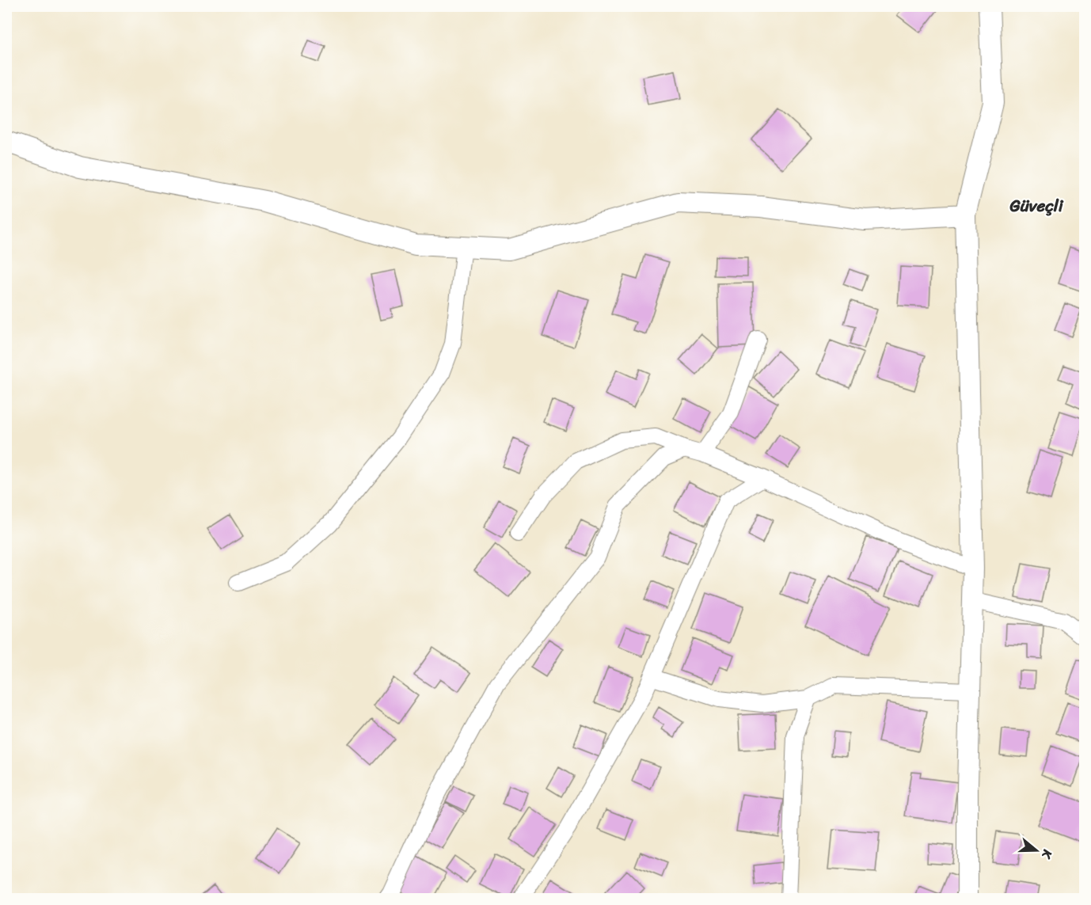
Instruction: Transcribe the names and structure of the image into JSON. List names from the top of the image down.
{
  "districts": ["Güveçli"],
  "north": "right"
}
